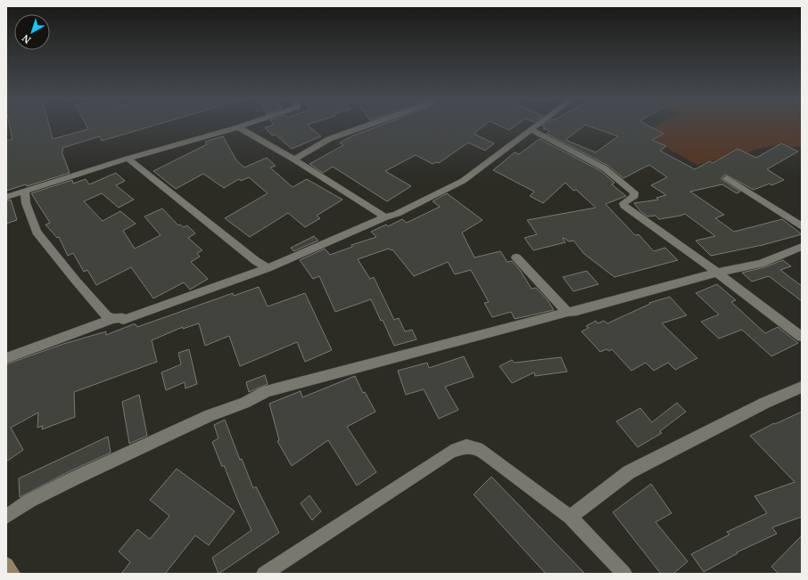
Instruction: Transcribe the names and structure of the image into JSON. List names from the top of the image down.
{
  "north": "bottom left"
}
